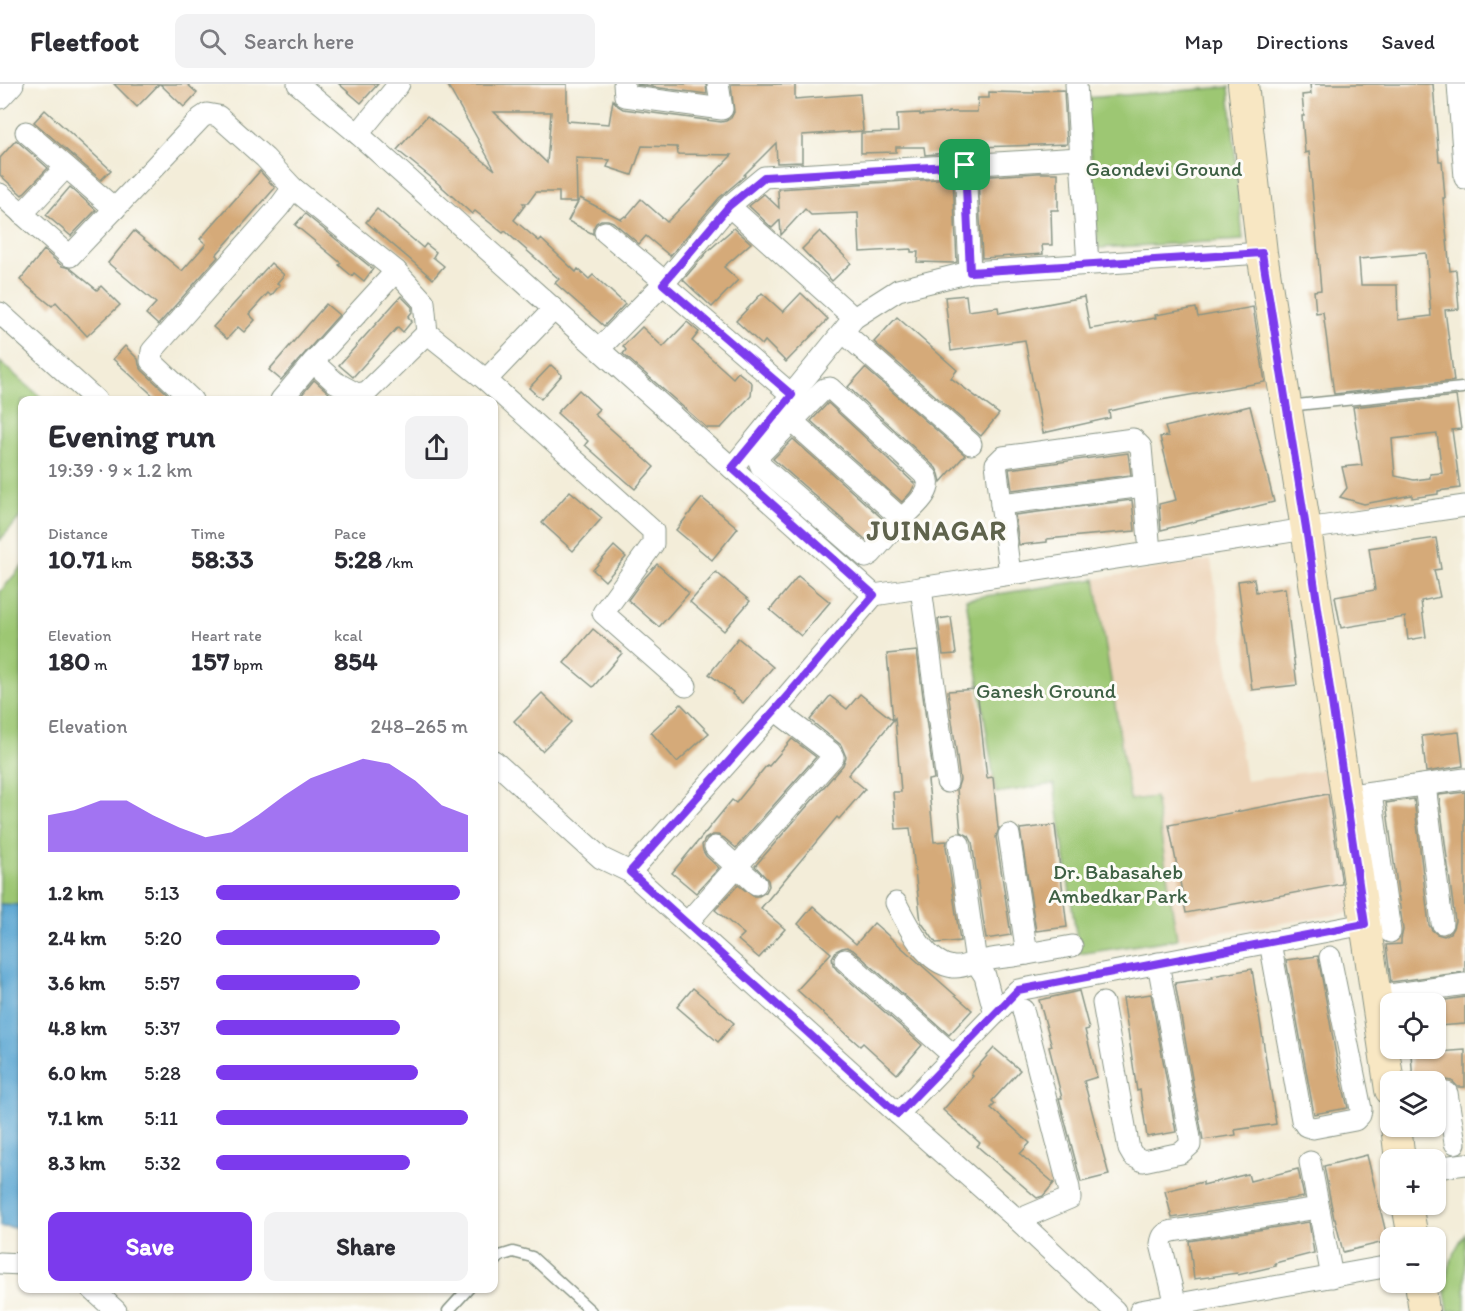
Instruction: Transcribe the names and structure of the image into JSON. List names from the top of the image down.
{
  "districts": ["JUINAGAR"],
  "parks": ["Gaondevi Ground", "Ganesh Ground", "Dr. Babasaheb Ambedkar Park"],
  "page": {
    "header": "Fleetfoot",
    "search": "Search here",
    "nav": ["Map", "Directions", "Saved"],
    "heading": ["Evening run", "19:39 · 9 × 1.2 km"],
    "stats": [
      ["Distance", "10.71 km"],
      ["Time", "58:33"],
      ["Pace", "5:28 /km"],
      ["Elevation", "180 m"],
      ["Heart rate", "157 bpm"],
      ["kcal", "854"]
    ],
    "chart": ["Elevation", "248–265 m"],
    "list": [
      {
        "name": "1.2 km",
        "note": "5:13"
      },
      {
        "name": "2.4 km",
        "note": "5:20"
      },
      {
        "name": "3.6 km",
        "note": "5:57"
      },
      {
        "name": "4.8 km",
        "note": "5:37"
      },
      {
        "name": "6.0 km",
        "note": "5:28"
      },
      {
        "name": "7.1 km",
        "note": "5:11"
      },
      {
        "name": "8.3 km",
        "note": "5:32"
      }
    ],
    "map_buttons": ["+", "−"],
    "buttons": ["Save", "Share"]
  }
}
